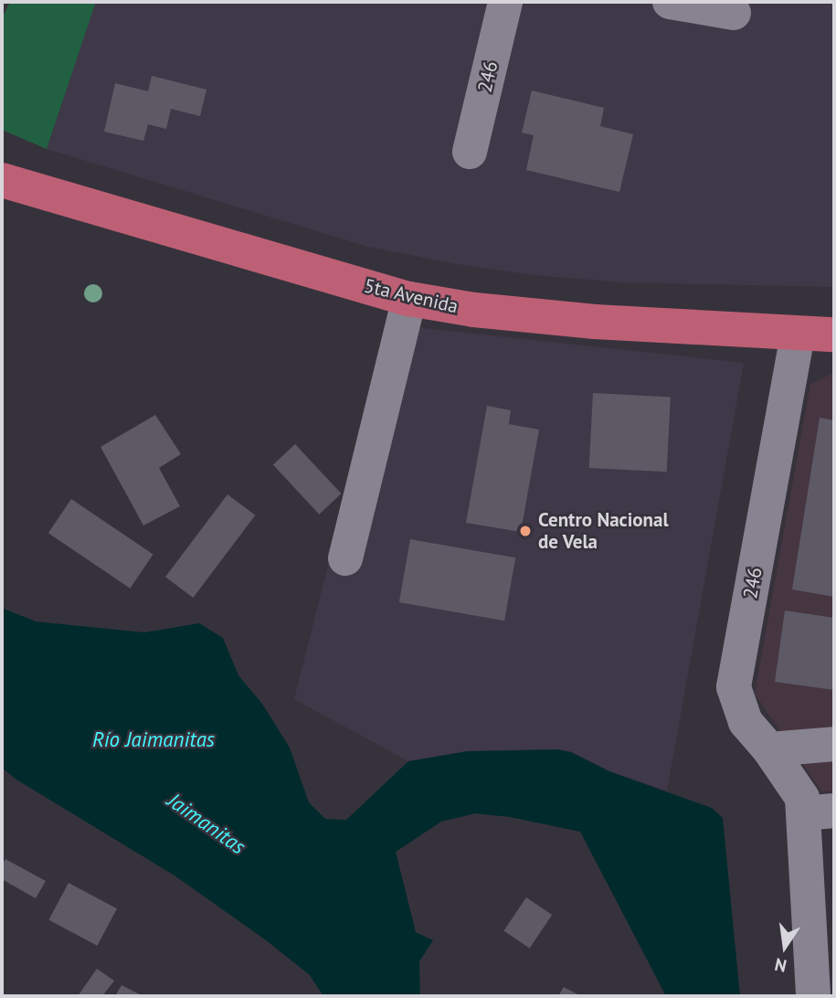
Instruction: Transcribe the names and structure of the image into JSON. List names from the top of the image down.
{
  "streets": {
    "highway": ["5ta Avenida"],
    "street": ["246"]
  },
  "crossings": [
    ["246", "5ta Avenida"]
  ],
  "water": ["Río Jaimanitas", "Jaimanitas"],
  "places": ["Centro Nacional de Vela"],
  "north": "bottom"
}
